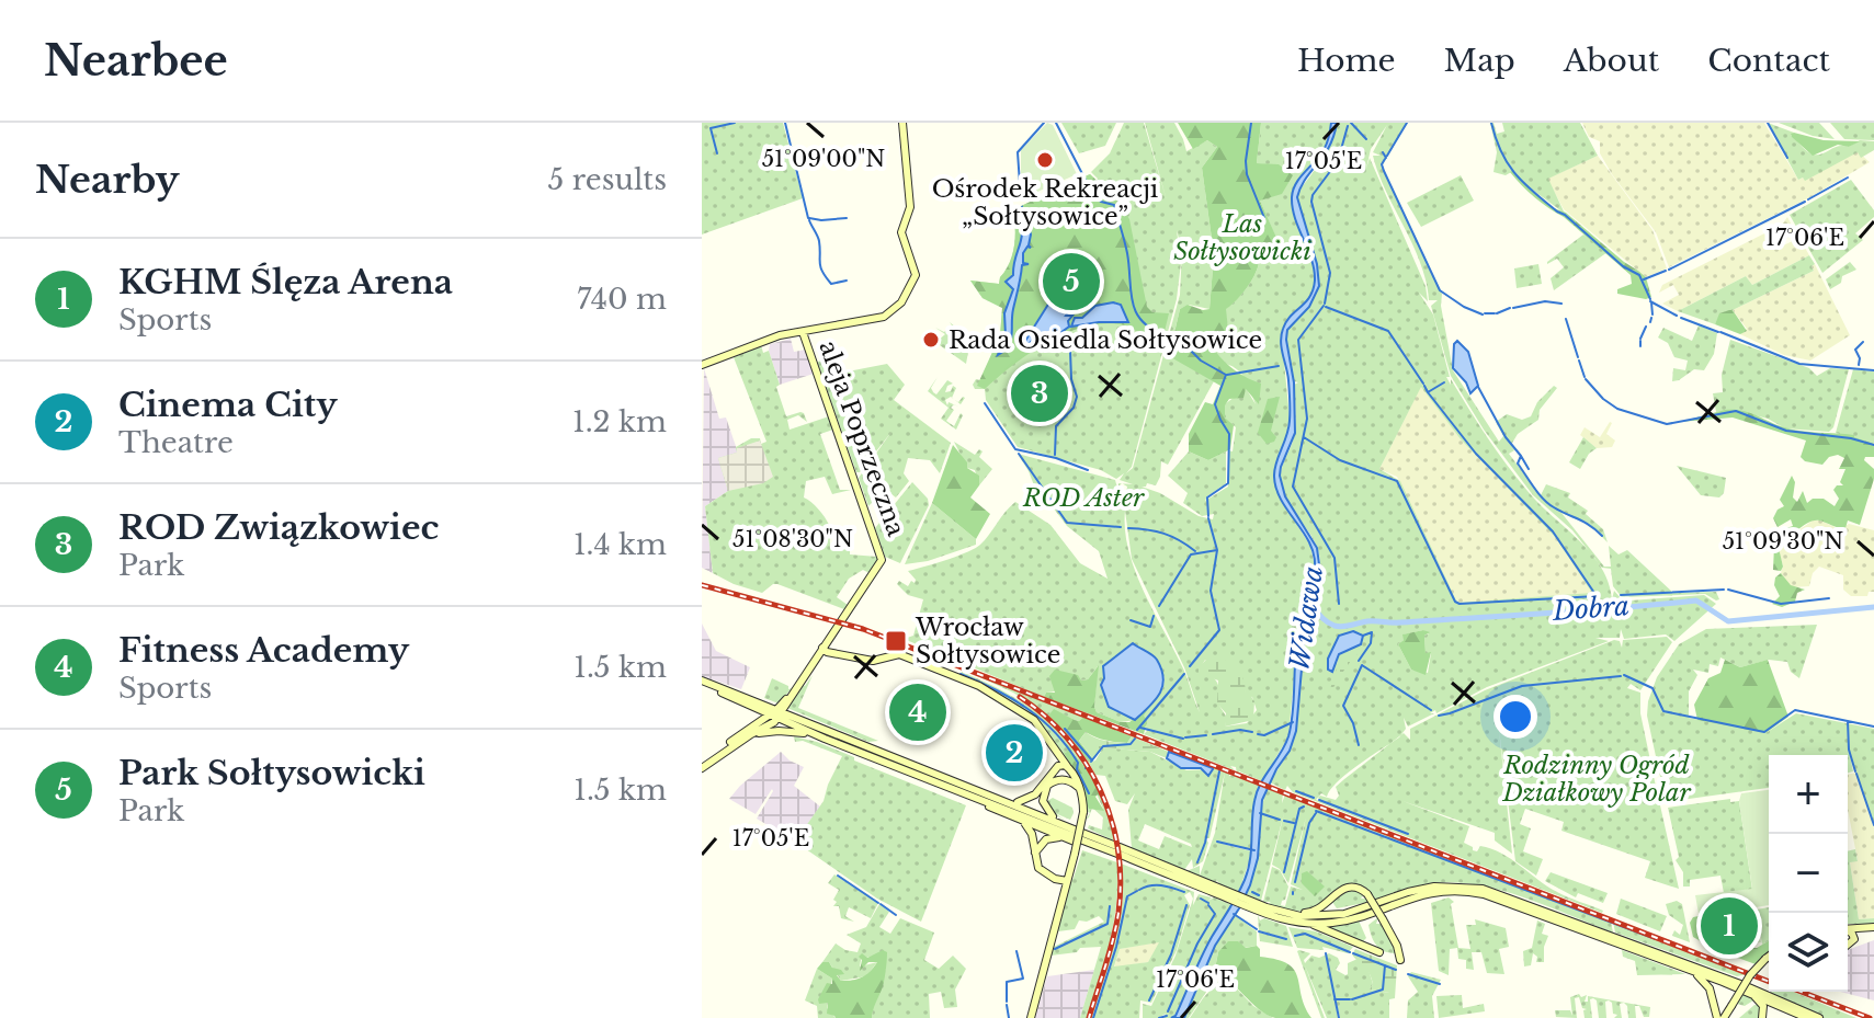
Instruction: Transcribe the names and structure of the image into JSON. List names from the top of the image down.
{
  "streets": {
    "main road": ["aleja Poprzeczna"]
  },
  "water": ["Dobra", "Widawa"],
  "parks": ["Las Sołtysowicki", "ROD Aster", "Rodzinny Ogród Działkowy Polar"],
  "places": {
    "other": ["Ośrodek Rekreacji „Sołtysowice”", "Rada Osiedla Sołtysowice"],
    "transit": ["Wrocław Sołtysowice"]
  },
  "page": {
    "header": "Nearbee",
    "nav": [
      "Home",
      "Map",
      "About",
      "Contact"
    ],
    "heading": ["Nearby", "5 results"],
    "list": [
      {
        "mark": "1",
        "name": "KGHM Ślęza Arena",
        "note": "Sports",
        "value": "740 m"
      },
      {
        "mark": "2",
        "name": "Cinema City",
        "note": "Theatre",
        "value": "1.2 km"
      },
      {
        "mark": "3",
        "name": "ROD Związkowiec",
        "note": "Park",
        "value": "1.4 km"
      },
      {
        "mark": "4",
        "name": "Fitness Academy",
        "note": "Sports",
        "value": "1.5 km"
      },
      {
        "mark": "5",
        "name": "Park Sołtysowicki",
        "note": "Park",
        "value": "1.5 km"
      }
    ],
    "pins": [
      "5",
      "3",
      "4",
      "2",
      "1"
    ],
    "map_buttons": ["+", "−"]
  },
  "coordinates": [
    "51°09'00\"N",
    "17°05'E",
    "17°06'E",
    "51°08'30\"N",
    "51°09'30\"N"
  ]
}
